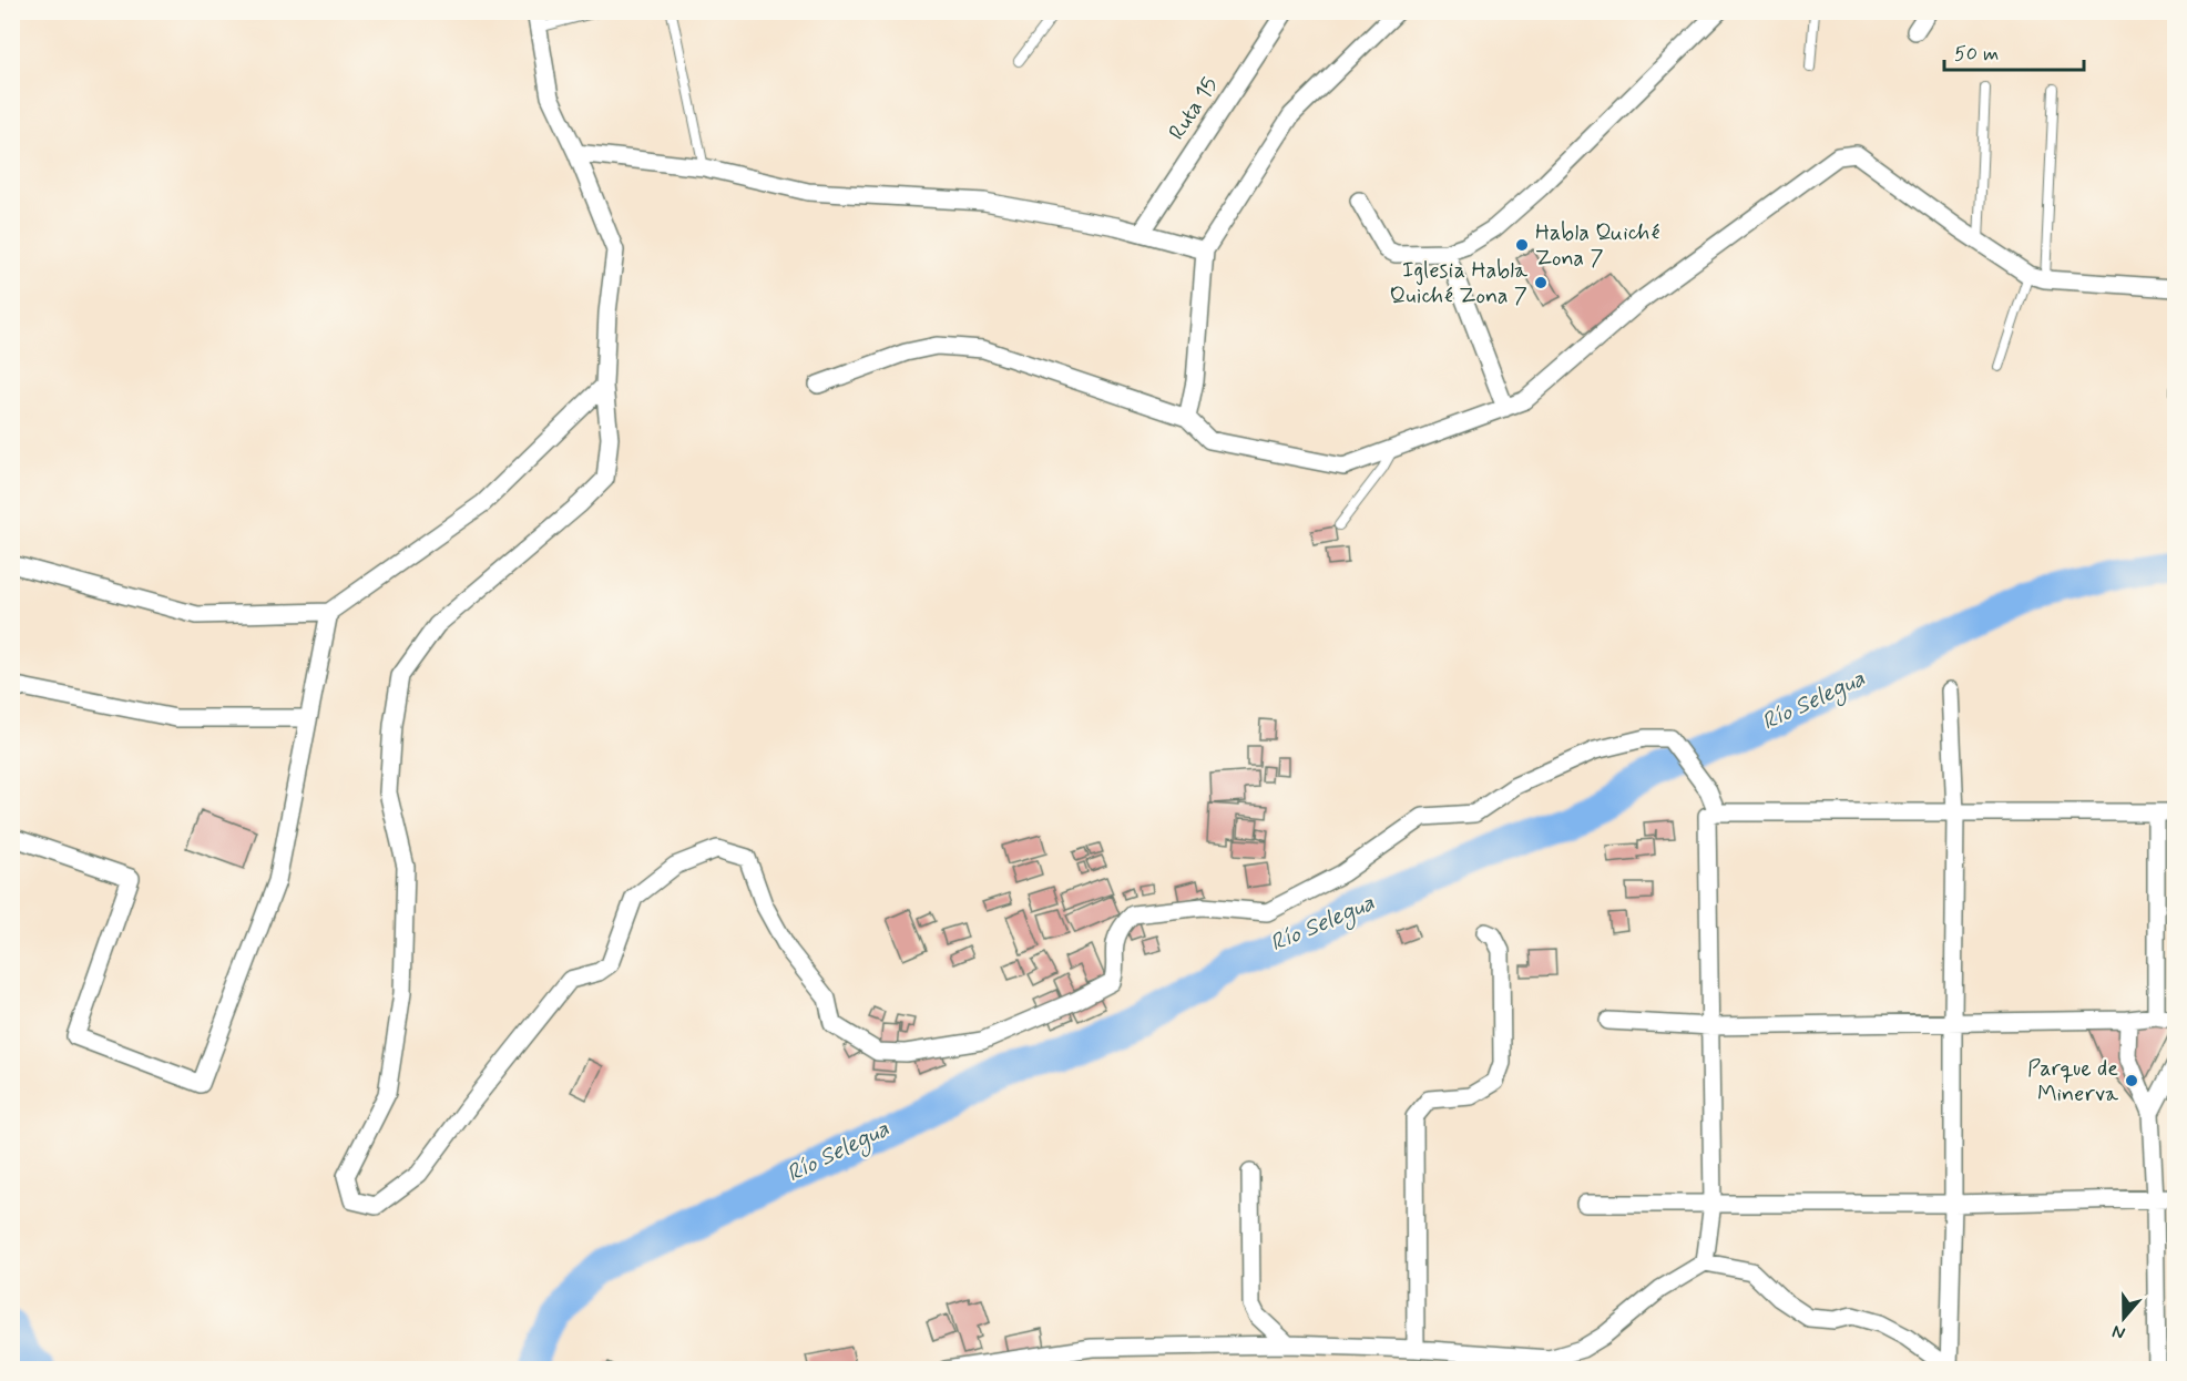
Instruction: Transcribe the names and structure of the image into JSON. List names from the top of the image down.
{
  "streets": {
    "street": ["Ruta 15"]
  },
  "water": ["Río Selegua"],
  "places": ["Habla Quiché Zona 7", "Iglesia Habla Quiché Zona 7", "Parque de Minerva"],
  "scale_bar": "50 m",
  "north": "bottom"
}
